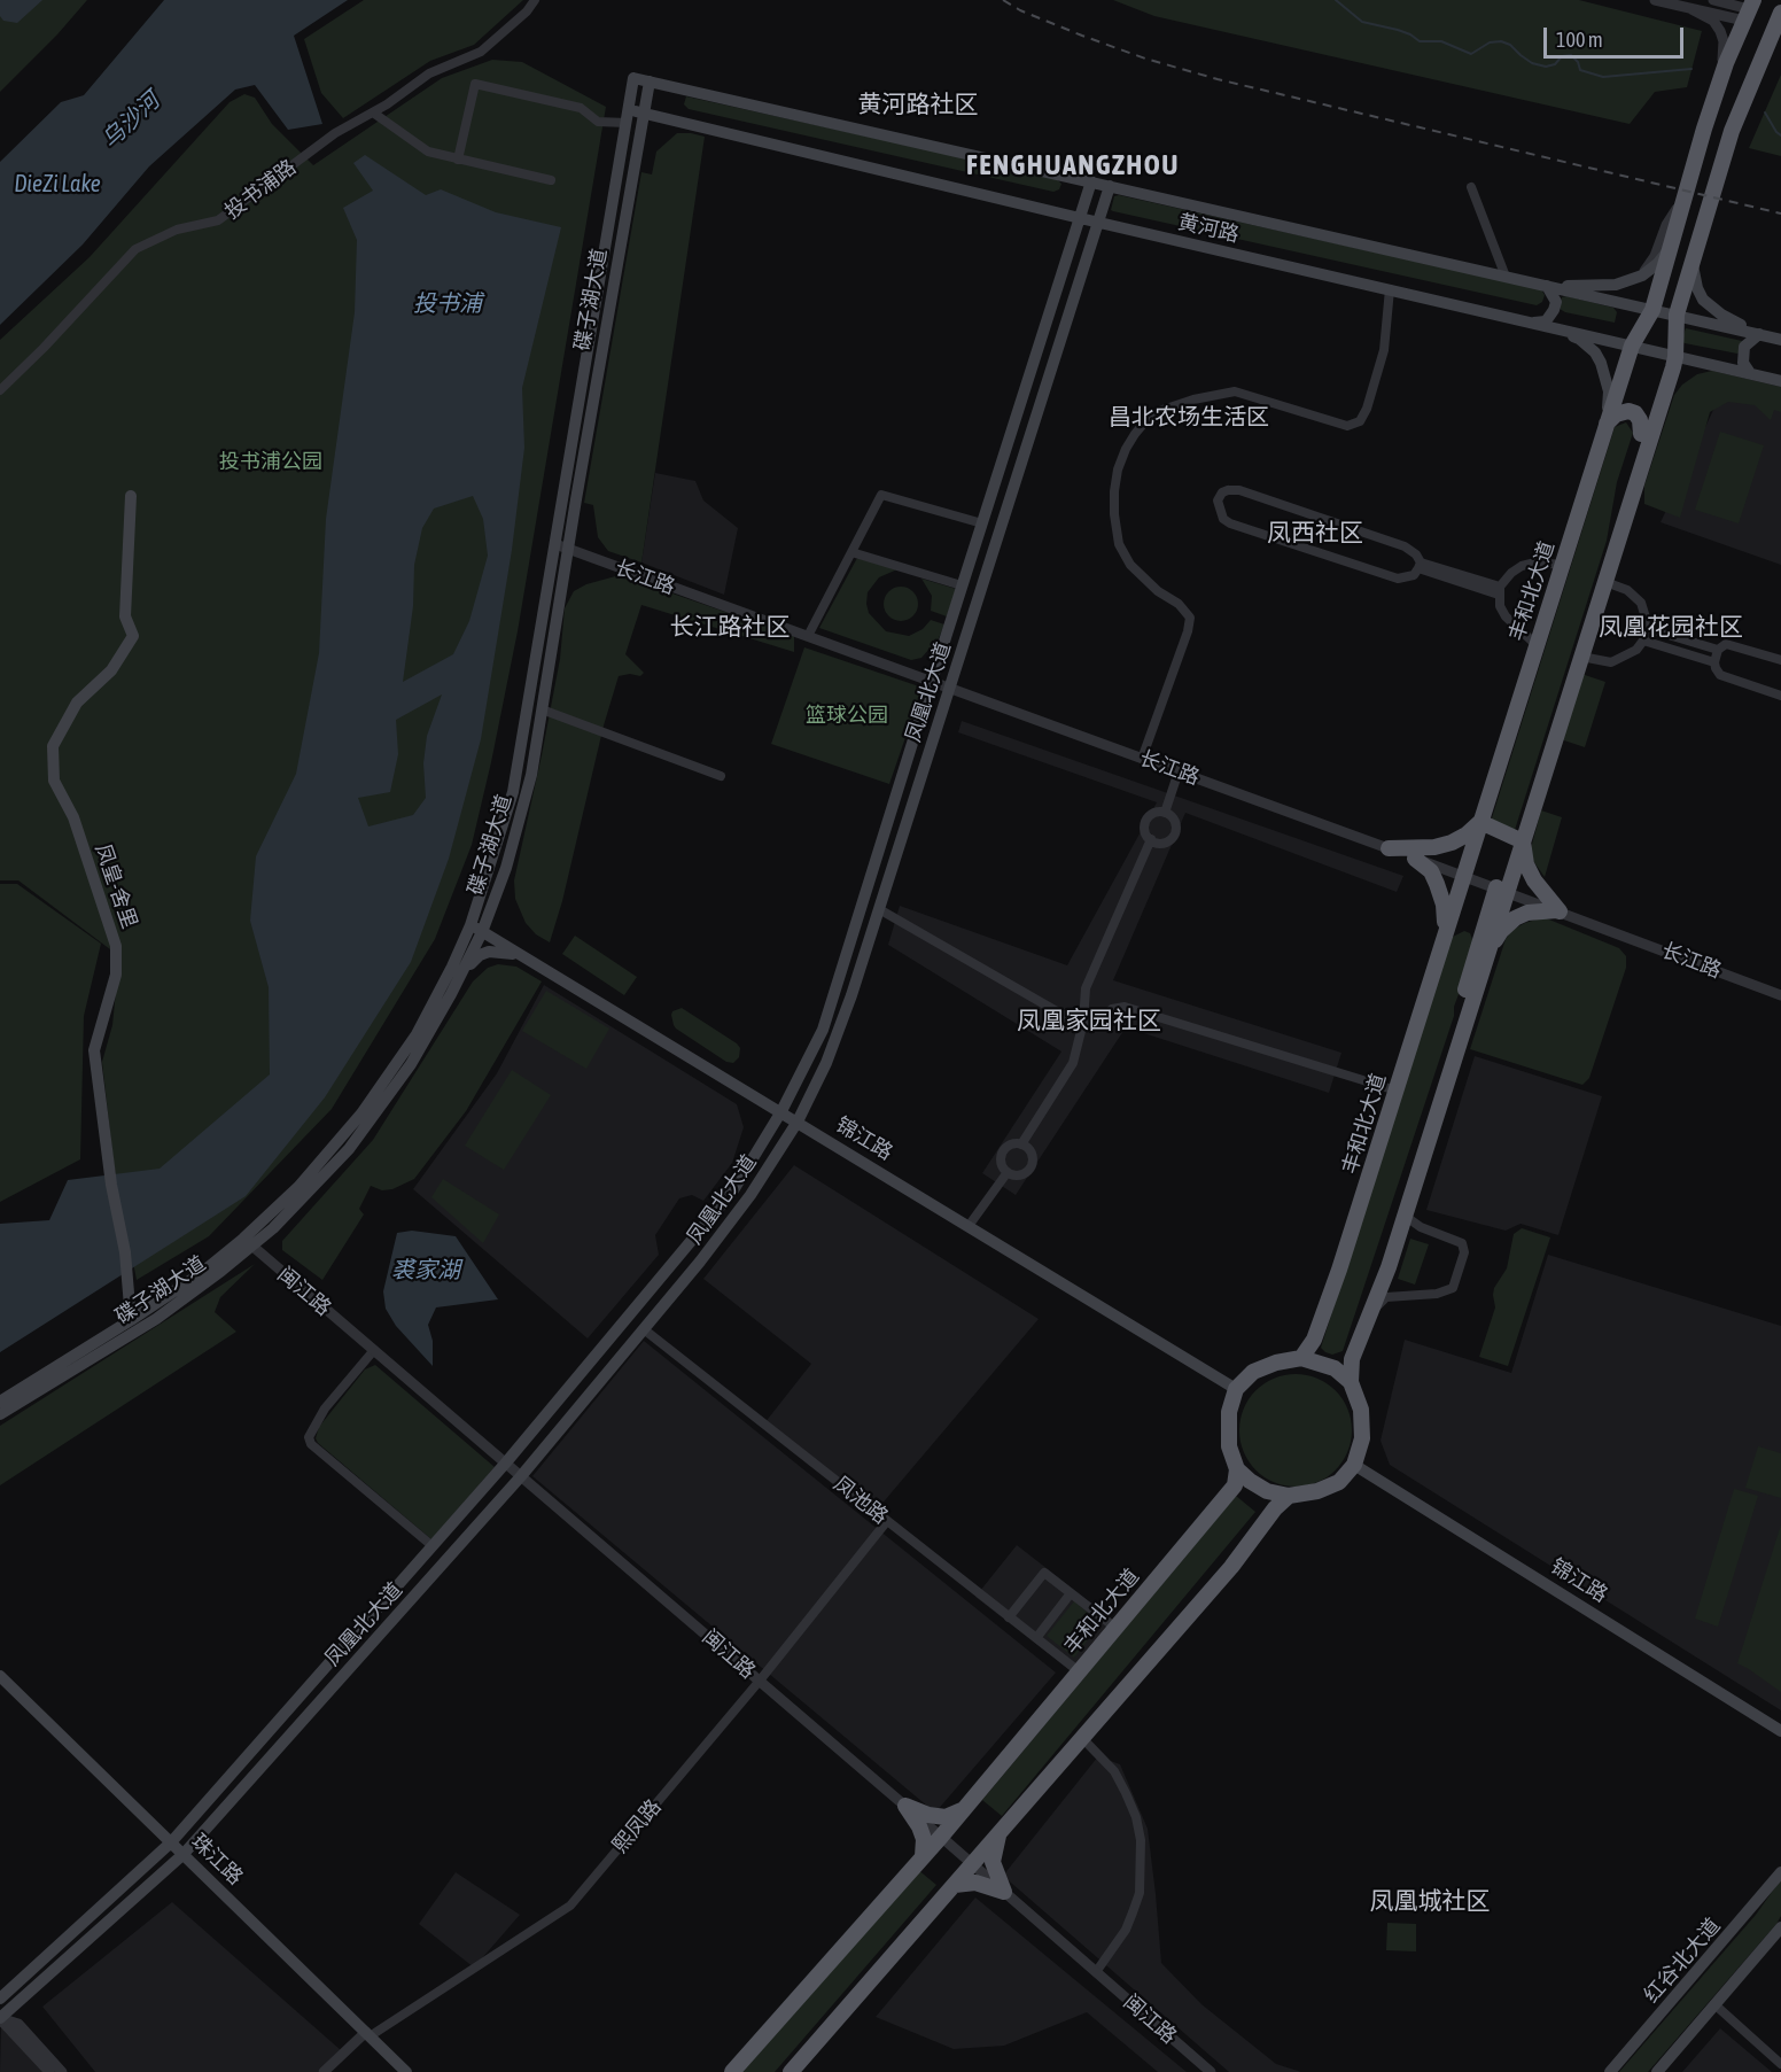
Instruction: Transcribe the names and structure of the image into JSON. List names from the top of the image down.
{
  "streets": {
    "highway": ["丰和北大道"],
    "main road": [
      "黄河路",
      "碟子湖大道",
      "凤凰北大道",
      "凤皇-舍里",
      "锦江路",
      "珠江路",
      "红谷北大道"
    ],
    "street": [
      "投书浦路",
      "长江路",
      "闽江路",
      "凤池路",
      "熙凤路"
    ]
  },
  "crossings": [
    ["黄河路", "碟子湖大道"],
    ["黄河路", "丰和北大道"],
    ["黄河路", "凤凰北大道"],
    ["碟子湖大道", "长江路"],
    ["碟子湖大道", "凤皇-舍里"],
    ["碟子湖大道", "锦江路"],
    ["碟子湖大道", "闽江路"],
    ["长江路", "丰和北大道"],
    ["长江路", "凤凰北大道"],
    ["丰和北大道", "锦江路"],
    ["丰和北大道", "闽江路"],
    ["丰和北大道", "凤池路"],
    ["凤凰北大道", "锦江路"],
    ["凤凰北大道", "闽江路"],
    ["凤凰北大道", "凤池路"],
    ["凤凰北大道", "珠江路"],
    ["闽江路", "熙凤路"],
    ["凤池路", "熙凤路"],
    ["熙凤路", "珠江路"]
  ],
  "districts": [
    "黄河路社区",
    "FENGHUANGZHOU",
    "昌北农场生活区",
    "凤西社区",
    "长江路社区",
    "凤凰花园社区",
    "凤凰家园社区",
    "凤凰城社区"
  ],
  "water": [
    "乌沙河",
    "DieZi Lake",
    "投书浦",
    "裘家湖"
  ],
  "parks": ["投书浦公园", "篮球公园"],
  "scale_bar": "100 m"
}
